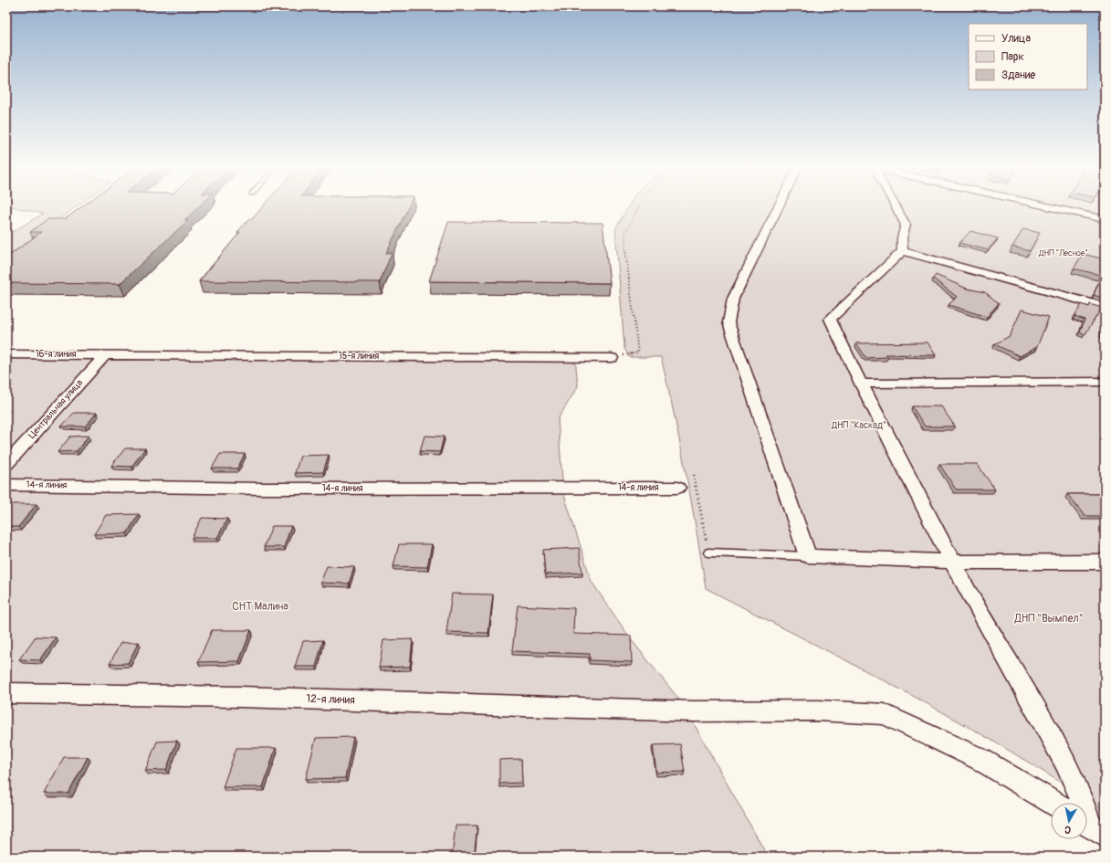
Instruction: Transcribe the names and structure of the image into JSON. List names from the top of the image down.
{
  "streets": {
    "street": [
      "16-я линия",
      "15-я линия",
      "Центральная улица",
      "14-я линия",
      "12-я линия"
    ]
  },
  "crossings": [
    ["16-я линия", "15-я линия"],
    ["16-я линия", "Центральная улица"],
    ["15-я линия", "Центральная улица"]
  ],
  "parks": [
    "ДНП \"Лесное\"",
    "ДНП \"Каскад\"",
    "СНТ Малина",
    "ДНП \"Вымпел\""
  ],
  "legend": ["Улица", "Парк", "Здание"],
  "north": "bottom"
}
